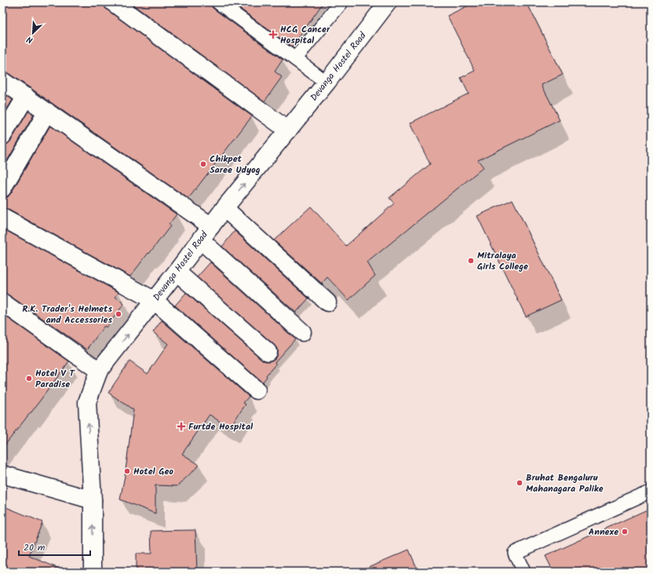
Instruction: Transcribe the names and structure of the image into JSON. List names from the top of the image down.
{
  "streets": {
    "street": ["Devanga Hostel Road"]
  },
  "one_way": ["Devanga Hostel Road"],
  "places": {
    "health": ["HCG Cancer Hospital", "Furtde Hospital"],
    "other": [
      "Chikpet Saree Udyog",
      "Mitralaya Girls College",
      "R.K. Trader's Helmets and Accessories",
      "Hotel V T Paradise",
      "Hotel Geo",
      "Bruhat Bengaluru Mahanagara Palike",
      "Annexe"
    ]
  },
  "scale_bar": "20 m",
  "north": "bottom left"
}
